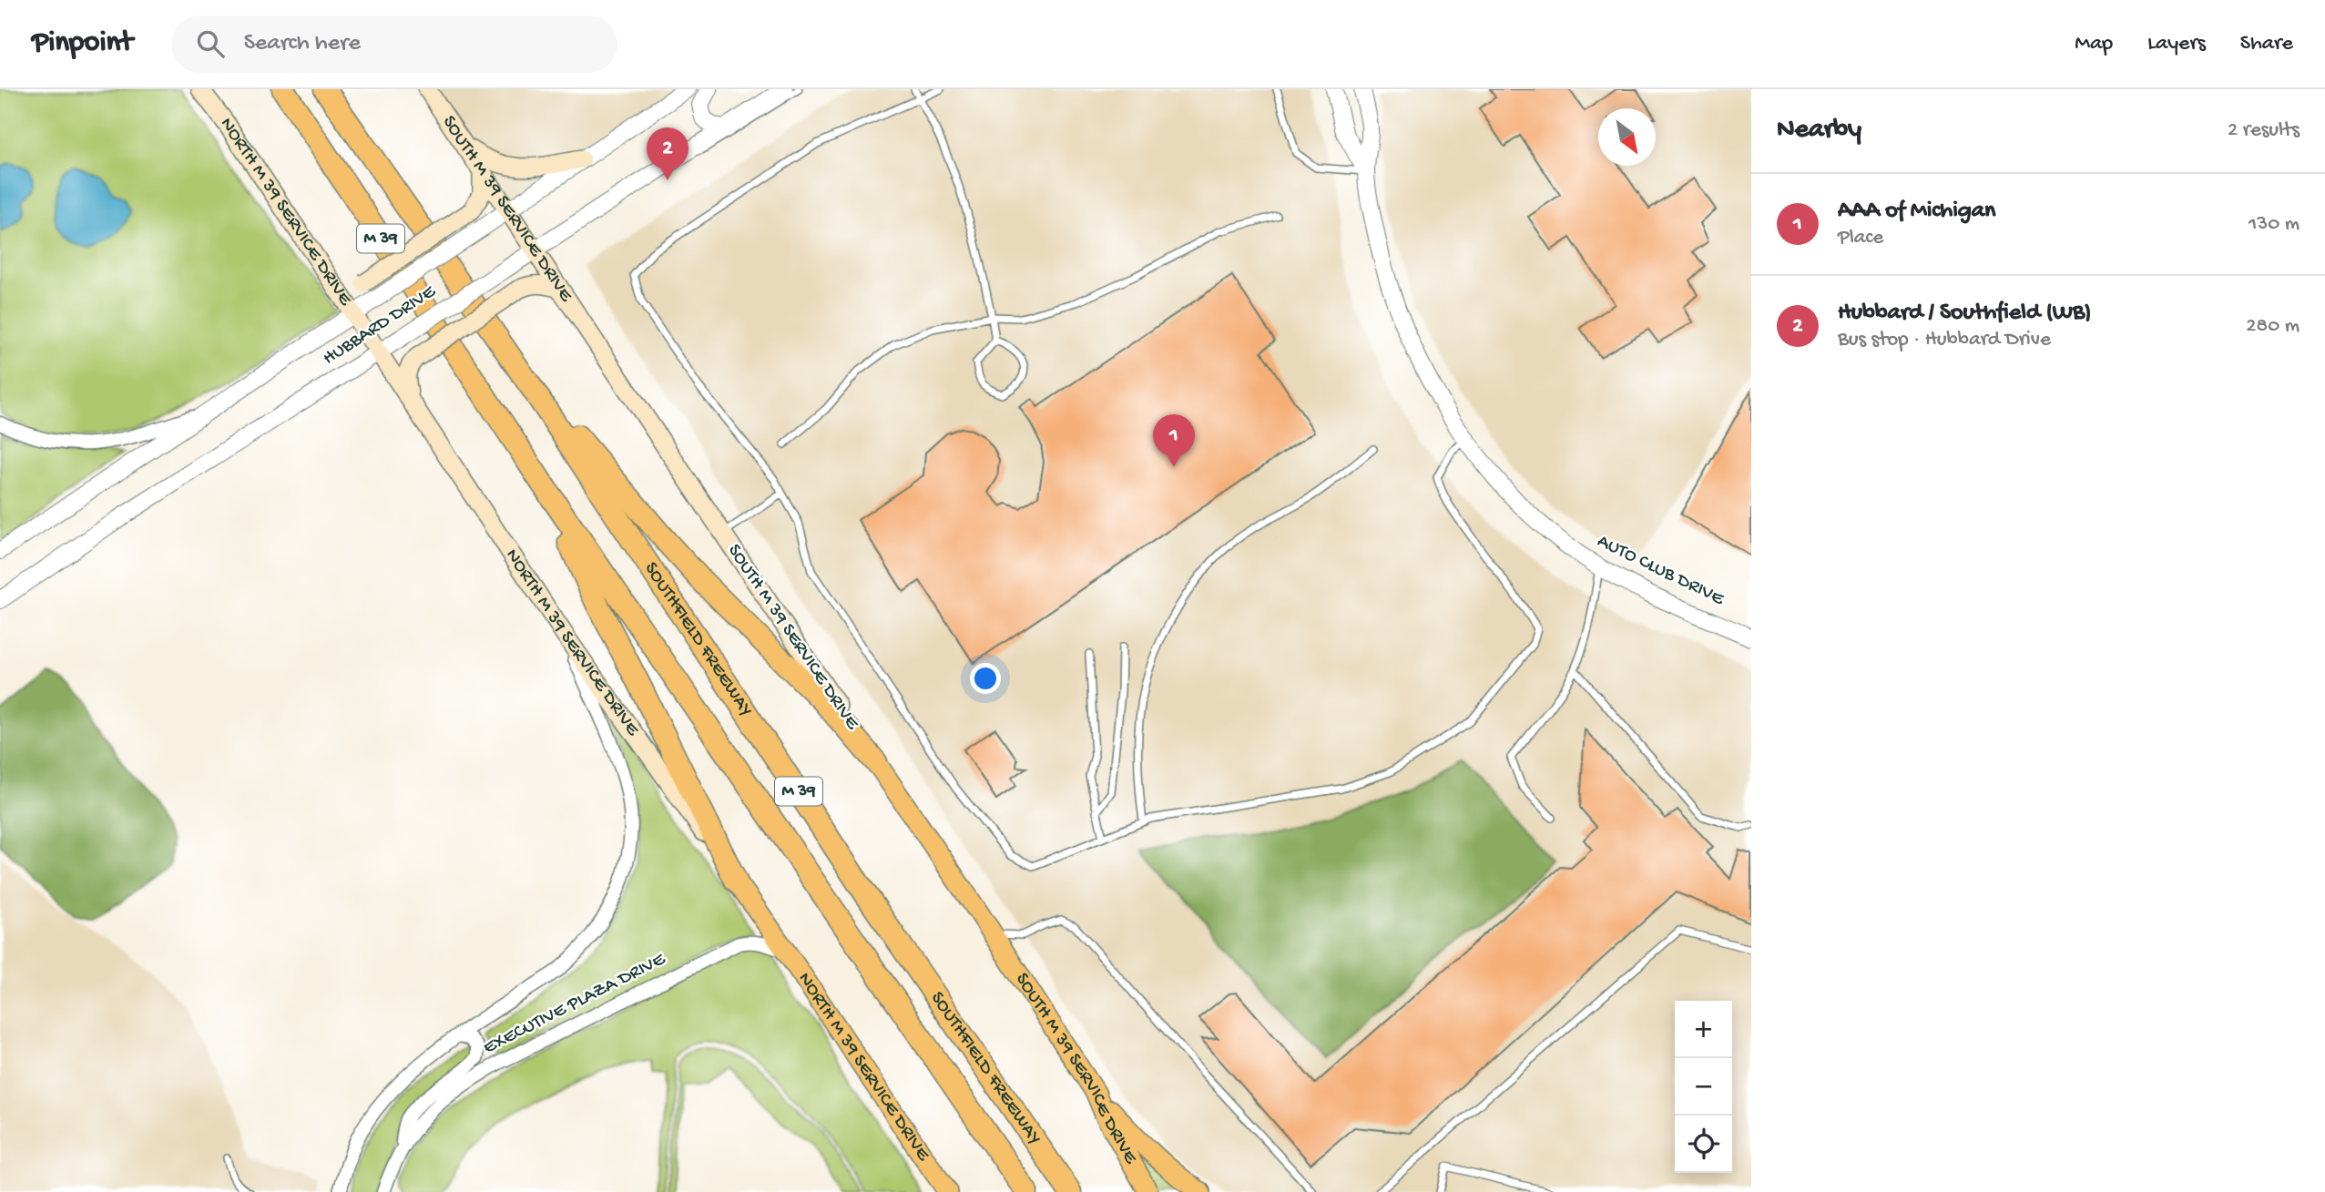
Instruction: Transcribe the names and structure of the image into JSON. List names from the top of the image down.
{
  "streets": {
    "highway": ["M 39", "SOUTHFIELD FREEWAY"],
    "main road": ["SOUTH M 39 SERVICE DRIVE", "NORTH M 39 SERVICE DRIVE"],
    "street": ["HUBBARD DRIVE", "AUTO CLUB DRIVE", "EXECUTIVE PLAZA DRIVE"]
  },
  "crossings": [
    ["SOUTH M 39 SERVICE DRIVE", "HUBBARD DRIVE"],
    ["NORTH M 39 SERVICE DRIVE", "HUBBARD DRIVE"],
    ["NORTH M 39 SERVICE DRIVE", "EXECUTIVE PLAZA DRIVE"]
  ],
  "north": "bottom right",
  "page": {
    "header": "Pinpoint",
    "search": "Search here",
    "nav": ["Map", "Layers", "Share"],
    "heading": ["Nearby", "2 results"],
    "pins": ["2", "1"],
    "list": [
      {
        "mark": "1",
        "name": "AAA of Michigan",
        "note": "Place",
        "value": "130 m"
      },
      {
        "mark": "2",
        "name": "Hubbard / Southfield (WB)",
        "note": "Bus stop · Hubbard Drive",
        "value": "280 m"
      }
    ],
    "map_buttons": ["+", "−"]
  }
}
